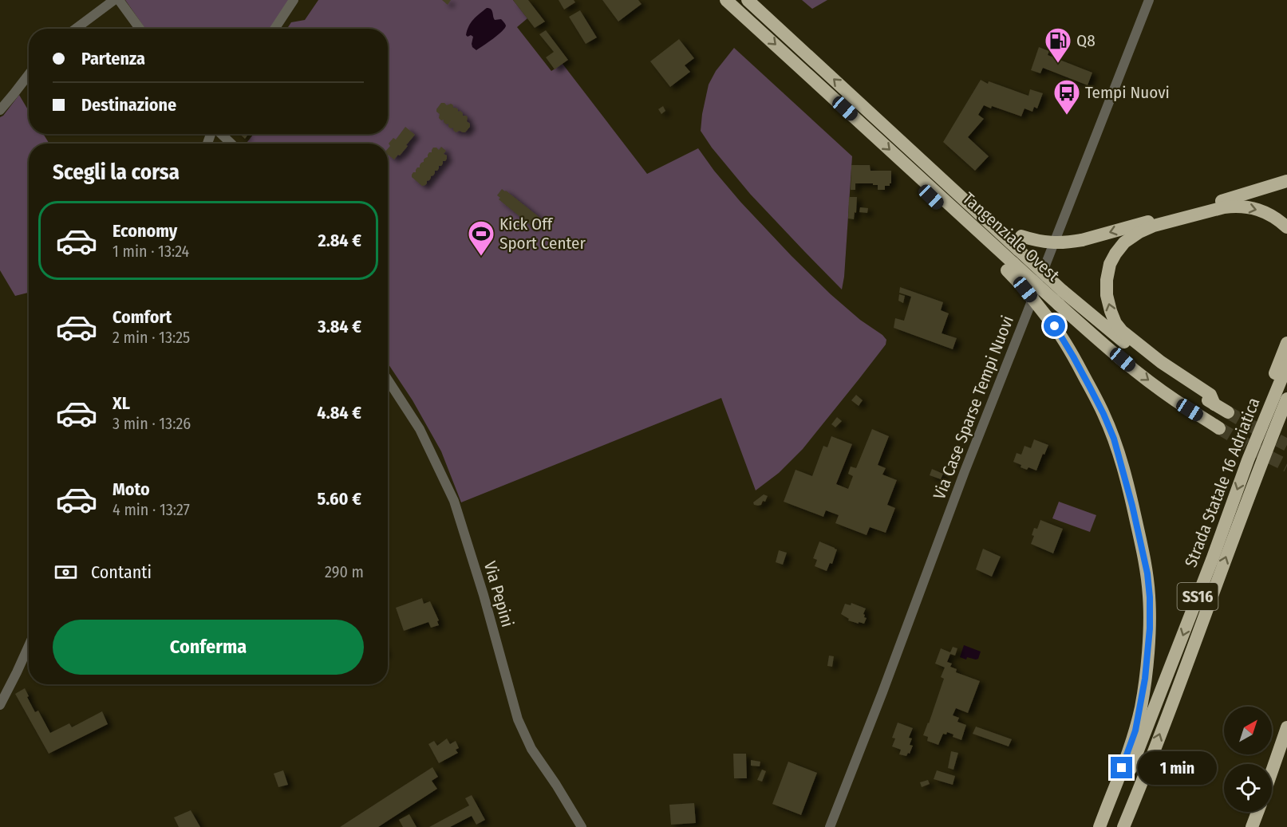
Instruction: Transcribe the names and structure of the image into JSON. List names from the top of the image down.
{
  "streets": {
    "highway": ["Tangenziale Ovest", "Strada Statale 16 Adriatica", "SS16"],
    "street": ["Via Case Sparse Tempi Nuovi", "Via Pepini"]
  },
  "places": {
    "fuel station": ["Q8"],
    "bus stop": ["Tempi Nuovi"],
    "sports": ["Kick Off Sport Center"]
  },
  "north": "top right",
  "page": {
    "banner": ["Partenza", "Destinazione"],
    "heading": "Scegli la corsa",
    "list": [
      {
        "name": "Economy",
        "note": "1 min · 13:24",
        "value": "2.84 €"
      },
      {
        "name": "Comfort",
        "note": "2 min · 13:25",
        "value": "3.84 €"
      },
      {
        "name": "XL",
        "note": "3 min · 13:26",
        "value": "4.84 €"
      },
      {
        "name": "Moto",
        "note": "4 min · 13:27",
        "value": "5.60 €"
      }
    ],
    "pay": ["Contanti", "290 m"],
    "buttons": "Conferma",
    "bubble": "1 min"
  }
}
